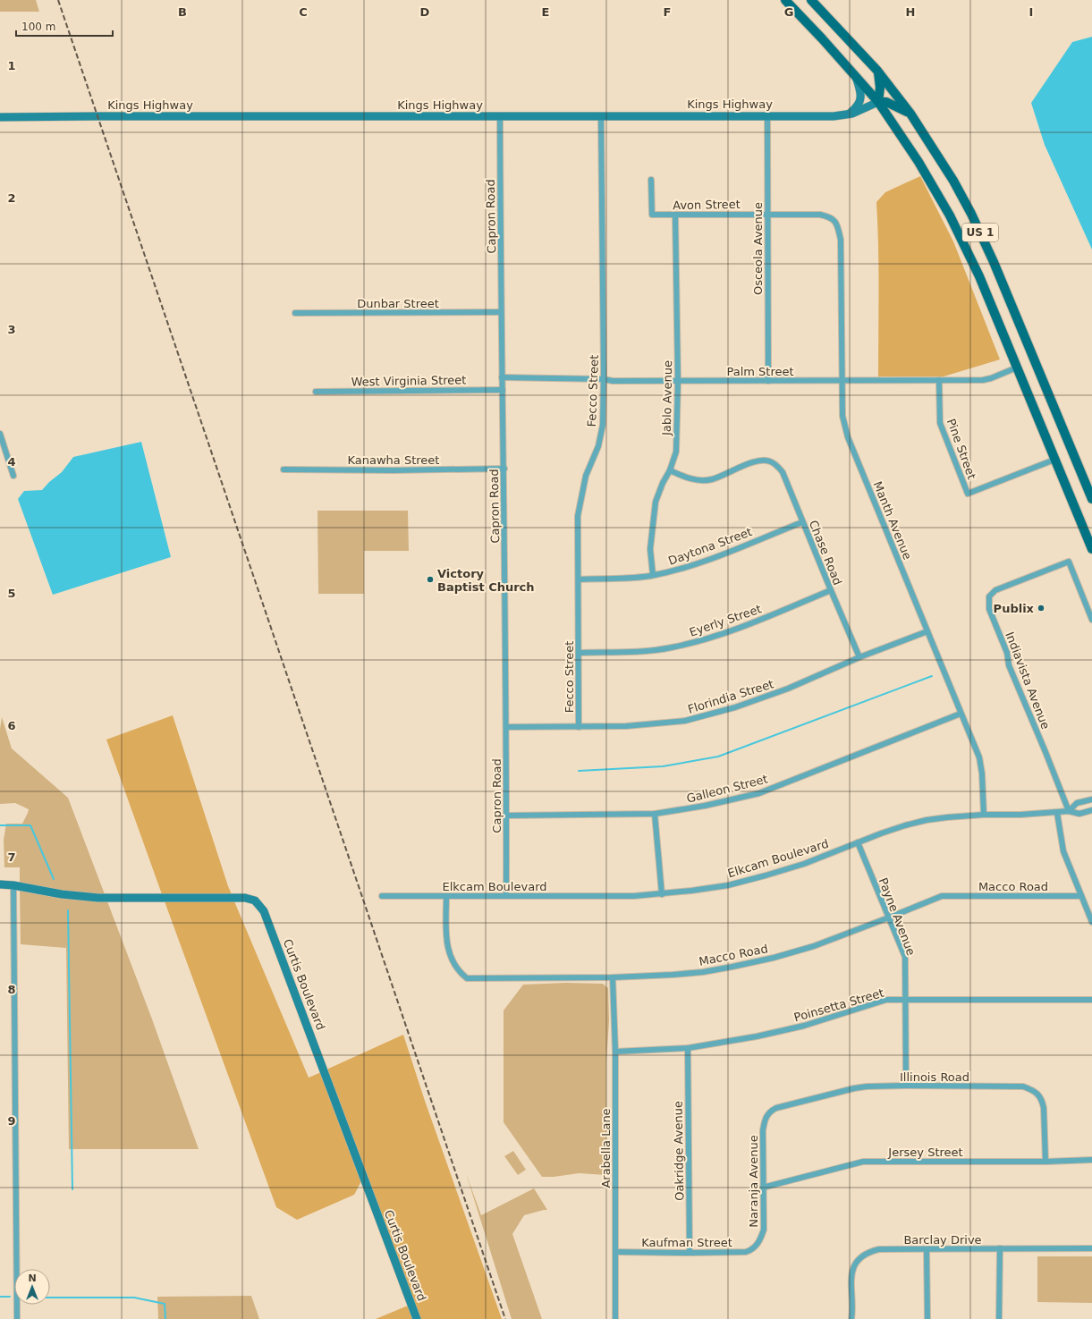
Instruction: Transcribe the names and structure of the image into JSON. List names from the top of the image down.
{
  "streets": {
    "main road": ["US 1"],
    "street": [
      "Kings Highway",
      "Avon Street",
      "Capron Road",
      "Osceola Avenue",
      "Dunbar Street",
      "Palm Street",
      "West Virginia Street",
      "Fecco Street",
      "Jablo Avenue",
      "Pine Street",
      "Kanawha Street",
      "Manth Avenue",
      "Daytona Street",
      "Chase Road",
      "Eyerly Street",
      "Indiavista Avenue",
      "Florindia Street",
      "Galleon Street",
      "Elkcam Boulevard",
      "Macco Road",
      "Payne Avenue",
      "Curtis Boulevard",
      "Poinsetta Street",
      "Illinois Road",
      "Arabella Lane",
      "Oakridge Avenue",
      "Jersey Street",
      "Naranja Avenue",
      "Barclay Drive",
      "Kaufman Street"
    ]
  },
  "crossings": [
    ["Kings Highway", "Capron Road"],
    ["Kings Highway", "US 1"],
    ["Kings Highway", "Osceola Avenue"],
    ["Kings Highway", "Fecco Street"],
    ["Avon Street", "Osceola Avenue"],
    ["Avon Street", "Jablo Avenue"],
    ["Avon Street", "Manth Avenue"],
    ["Capron Road", "Dunbar Street"],
    ["Capron Road", "Palm Street"],
    ["Capron Road", "West Virginia Street"],
    ["Capron Road", "Kanawha Street"],
    ["Capron Road", "Florindia Street"],
    ["Capron Road", "Galleon Street"],
    ["Capron Road", "Elkcam Boulevard"],
    ["US 1", "Palm Street"],
    ["US 1", "Pine Street"],
    ["Osceola Avenue", "Palm Street"],
    ["Palm Street", "Fecco Street"],
    ["Palm Street", "Jablo Avenue"],
    ["Palm Street", "Pine Street"],
    ["Palm Street", "Manth Avenue"],
    ["Fecco Street", "Daytona Street"],
    ["Fecco Street", "Eyerly Street"],
    ["Fecco Street", "Florindia Street"],
    ["Jablo Avenue", "Daytona Street"],
    ["Jablo Avenue", "Chase Road"],
    ["Manth Avenue", "Florindia Street"],
    ["Manth Avenue", "Galleon Street"],
    ["Manth Avenue", "Elkcam Boulevard"],
    ["Daytona Street", "Chase Road"],
    ["Chase Road", "Eyerly Street"],
    ["Chase Road", "Florindia Street"],
    ["Indiavista Avenue", "Elkcam Boulevard"],
    ["Elkcam Boulevard", "Macco Road"],
    ["Elkcam Boulevard", "Payne Avenue"],
    ["Macco Road", "Payne Avenue"],
    ["Macco Road", "Arabella Lane"],
    ["Payne Avenue", "Poinsetta Street"],
    ["Payne Avenue", "Illinois Road"],
    ["Poinsetta Street", "Arabella Lane"],
    ["Poinsetta Street", "Oakridge Avenue"],
    ["Illinois Road", "Jersey Street"],
    ["Illinois Road", "Naranja Avenue"],
    ["Arabella Lane", "Kaufman Street"],
    ["Oakridge Avenue", "Kaufman Street"],
    ["Jersey Street", "Naranja Avenue"],
    ["Naranja Avenue", "Kaufman Street"]
  ],
  "places": ["Victory Baptist Church", "Publix"],
  "scale_bar": "100 m",
  "north": "top",
  "grid": {
    "columns": [
      "B",
      "C",
      "D",
      "E",
      "F",
      "G",
      "H",
      "I"
    ],
    "rows": [
      "1",
      "2",
      "3",
      "4",
      "5",
      "6",
      "7",
      "8",
      "9"
    ]
  }
}
